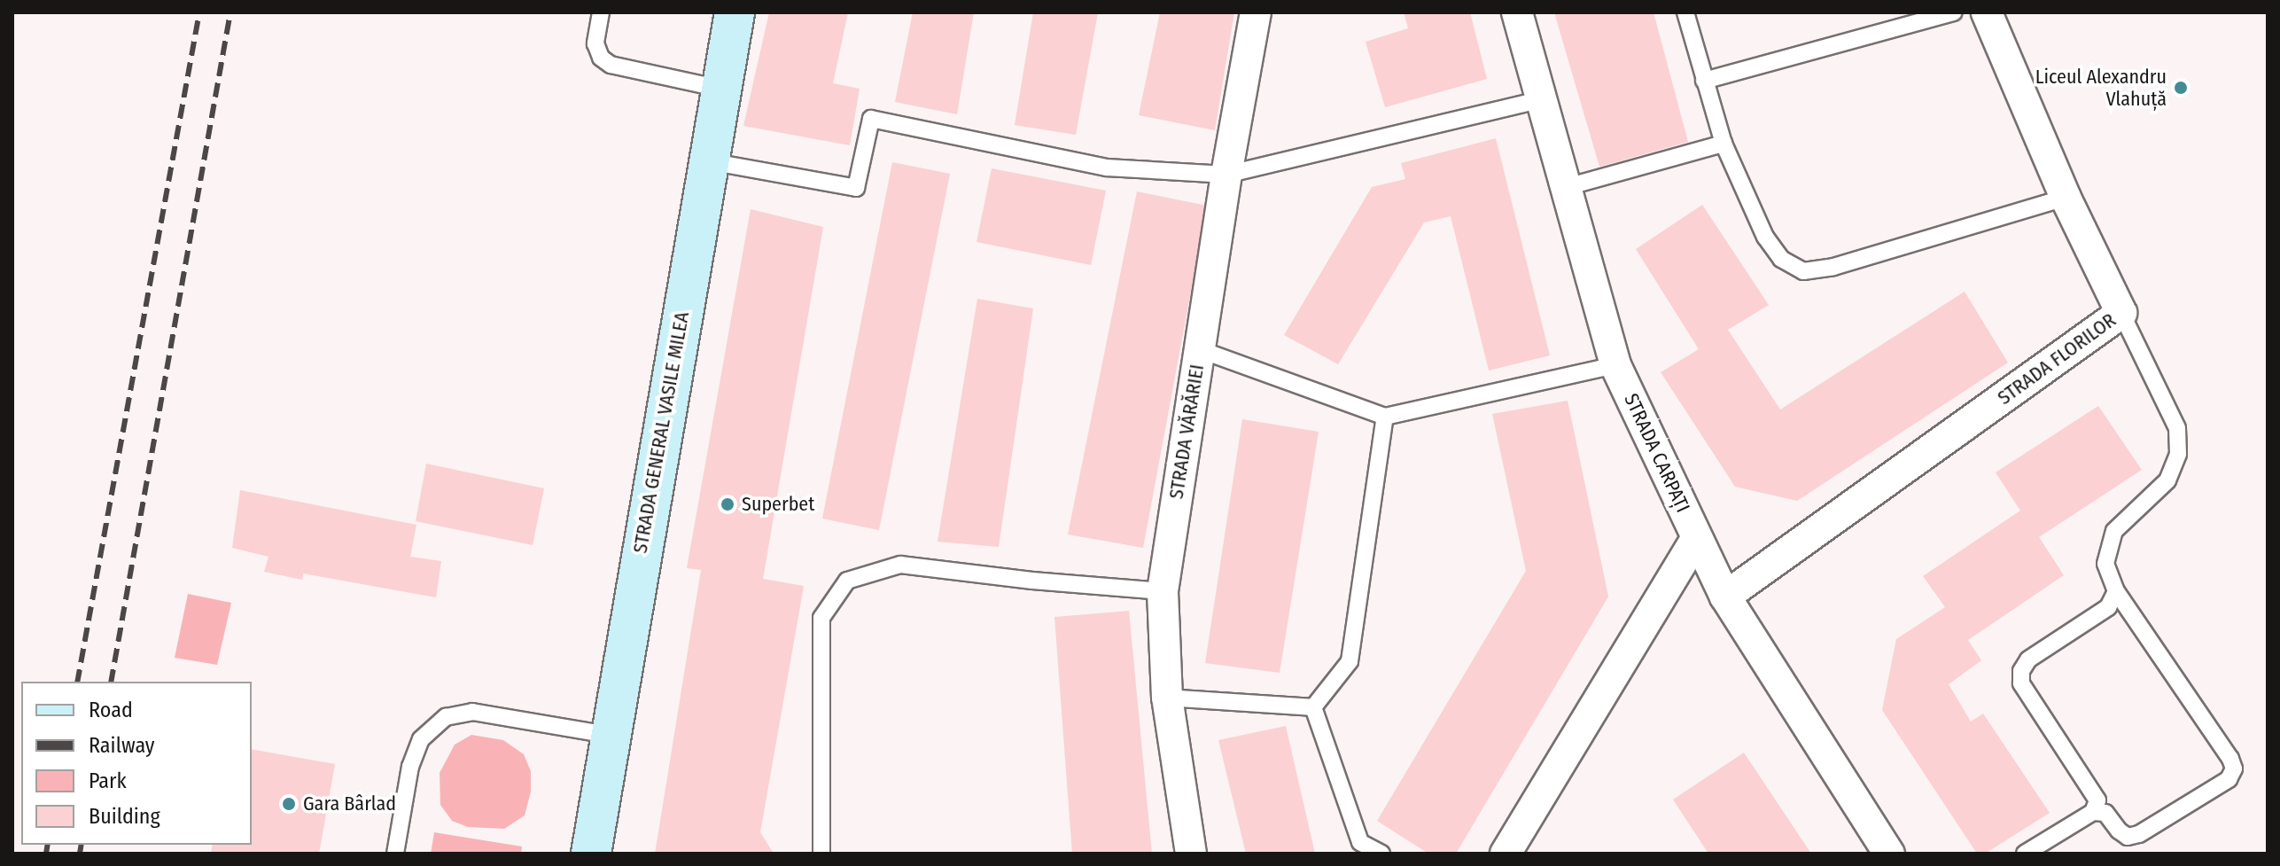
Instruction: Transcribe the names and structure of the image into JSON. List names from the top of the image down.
{
  "streets": {
    "main road": ["STRADA GENERAL VASILE MILEA"],
    "street": ["STRADA FLORILOR", "STRADA VĂRĂRIEI", "STRADA CARPAȚI"]
  },
  "crossings": [
    ["STRADA FLORILOR", "STRADA CARPAȚI"]
  ],
  "places": ["Liceul Alexandru Vlahuță", "Superbet", "Gara Bârlad"],
  "legend": [
    "Road",
    "Railway",
    "Park",
    "Building"
  ]
}
